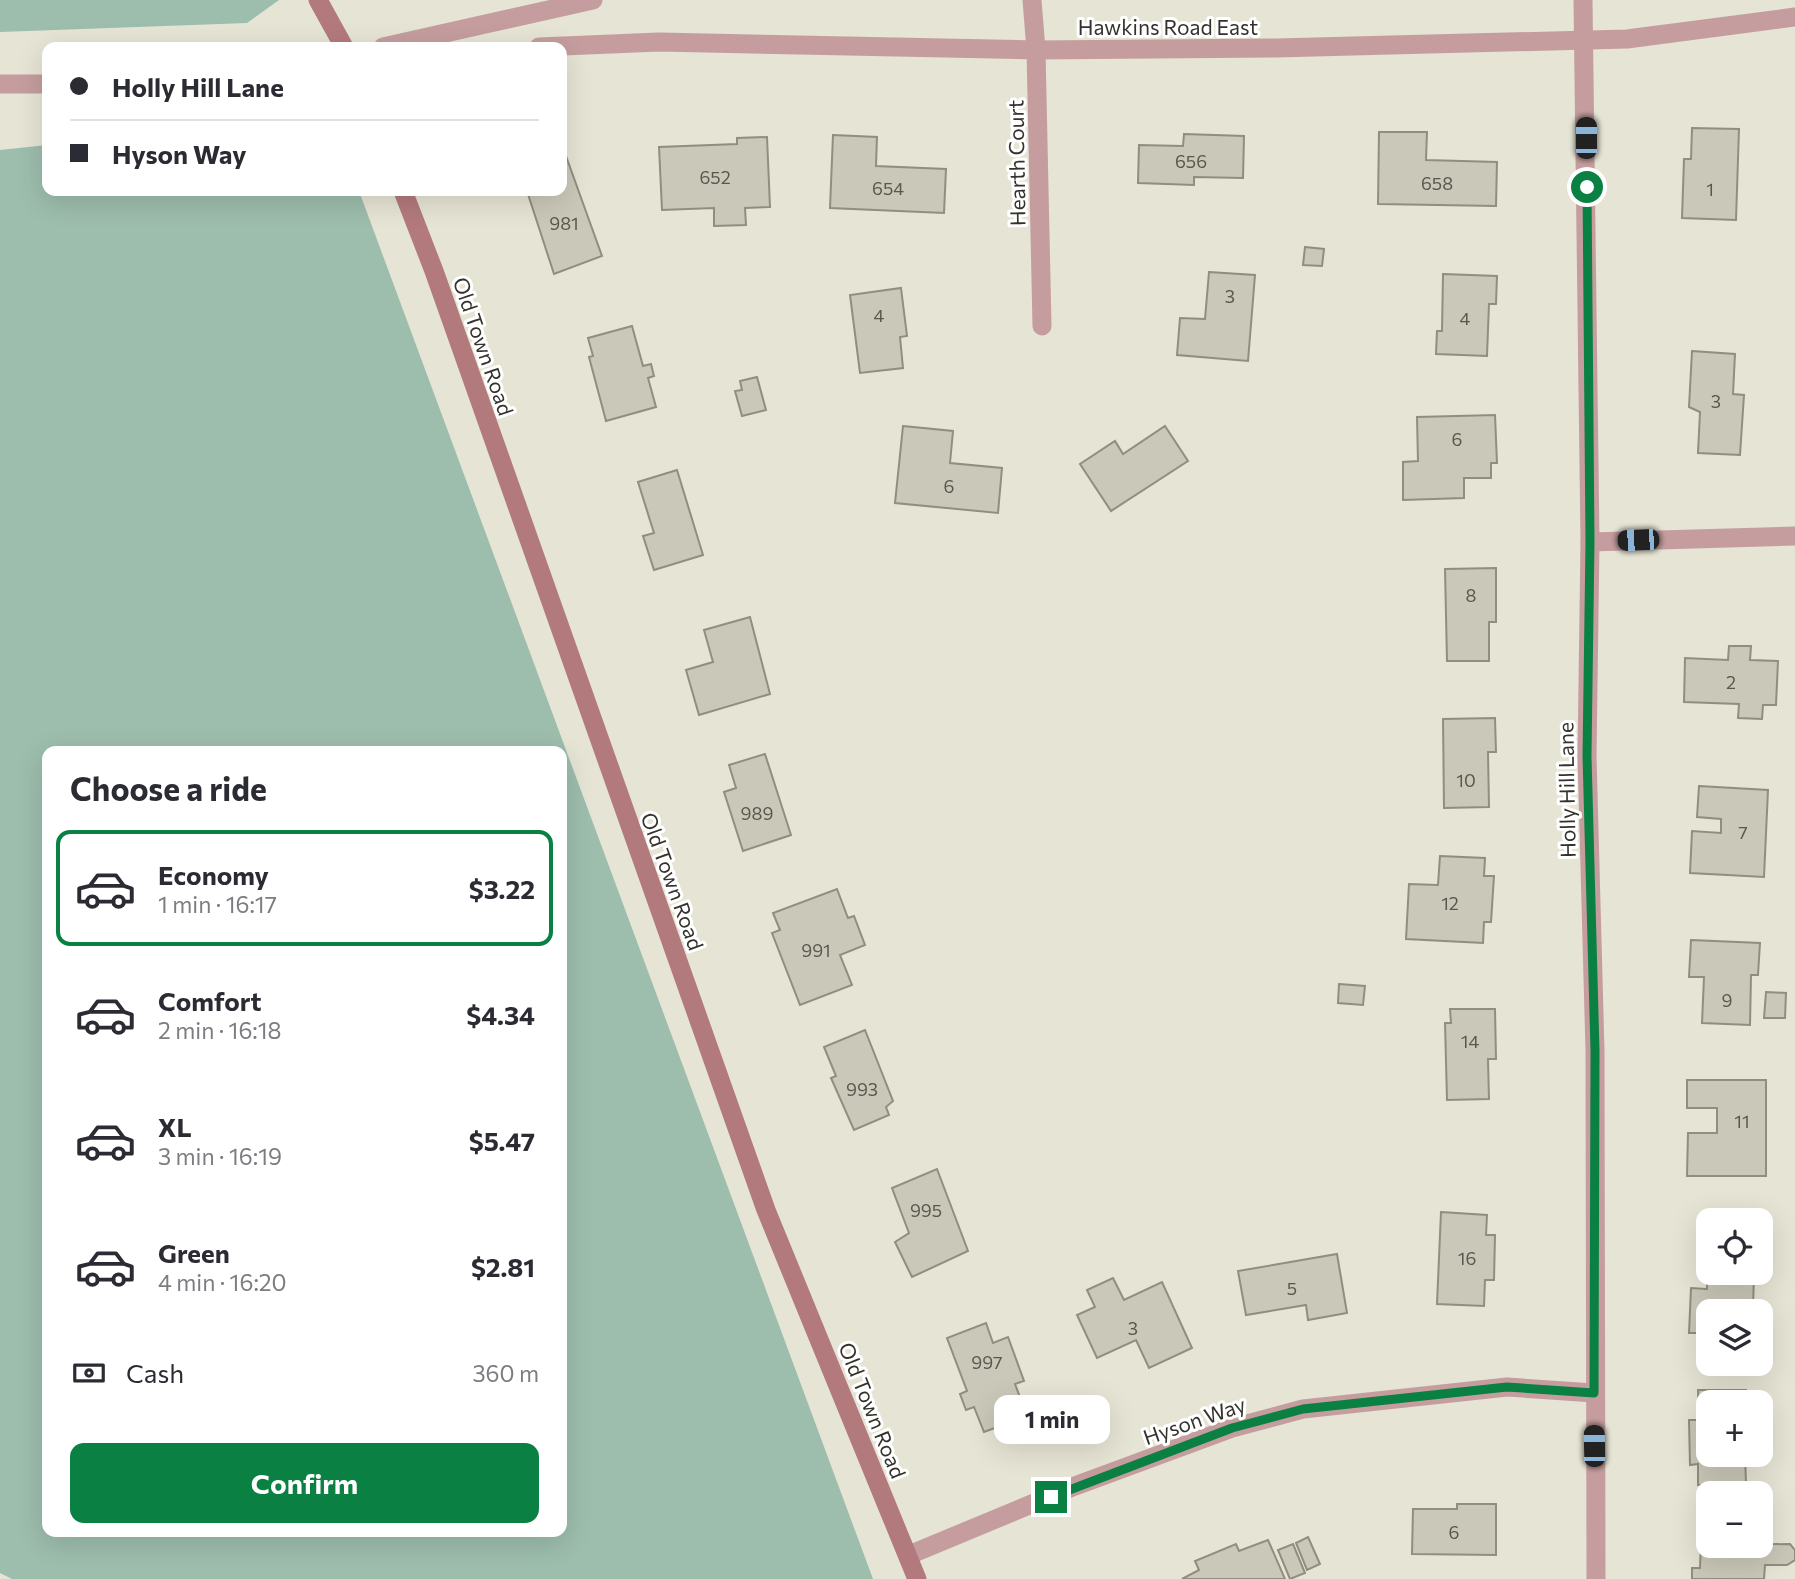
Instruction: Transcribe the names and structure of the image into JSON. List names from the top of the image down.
{
  "streets": {
    "main road": ["Old Town Road"],
    "street": [
      "Hawkins Road East",
      "Hearth Court",
      "Holly Hill Lane",
      "Hyson Way"
    ]
  },
  "crossings": [
    ["Hawkins Road East", "Hearth Court"],
    ["Hawkins Road East", "Holly Hill Lane"],
    ["Old Town Road", "Hyson Way"],
    ["Holly Hill Lane", "Hyson Way"]
  ],
  "house_numbers": [
    "656",
    "652",
    "658",
    "654",
    "1",
    "981",
    "3",
    "4",
    "4",
    "3",
    "6",
    "6",
    "8",
    "2",
    "10",
    "989",
    "7",
    "12",
    "991",
    "9",
    "14",
    "993",
    "11",
    "995",
    "16",
    "5",
    "3",
    "997",
    "6"
  ],
  "page": {
    "banner": ["Holly Hill Lane", "Hyson Way"],
    "heading": "Choose a ride",
    "list": [
      {
        "name": "Economy",
        "note": "1 min · 16:17",
        "value": "$3.22"
      },
      {
        "name": "Comfort",
        "note": "2 min · 16:18",
        "value": "$4.34"
      },
      {
        "name": "XL",
        "note": "3 min · 16:19",
        "value": "$5.47"
      },
      {
        "name": "Green",
        "note": "4 min · 16:20",
        "value": "$2.81"
      }
    ],
    "map_buttons": ["+", "−"],
    "pay": ["Cash", "360 m"],
    "bubble": "1 min",
    "buttons": "Confirm"
  }
}
